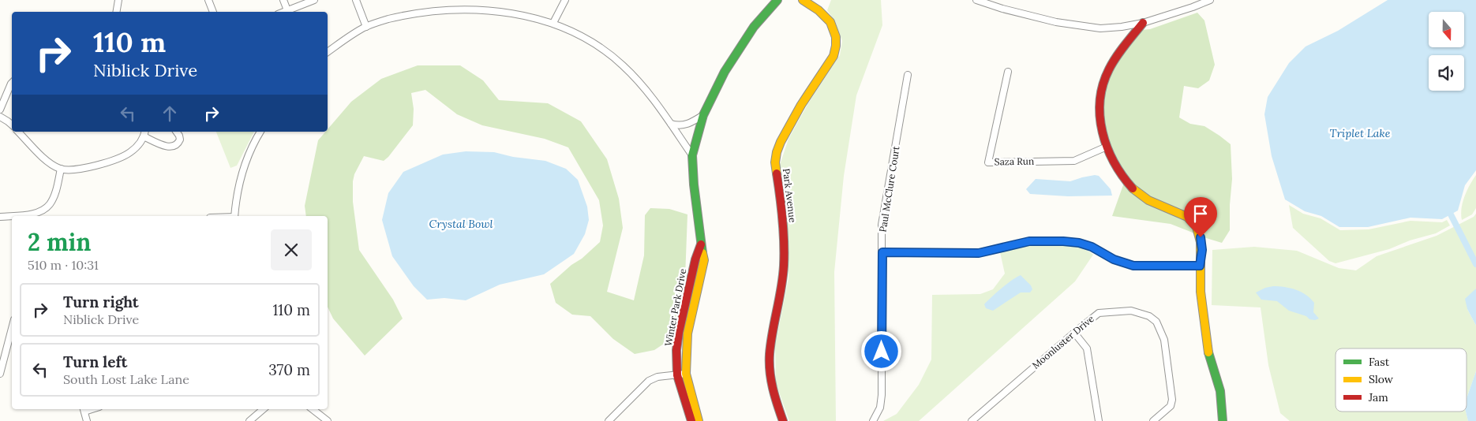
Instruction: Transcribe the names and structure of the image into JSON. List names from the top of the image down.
{
  "streets": {
    "street": [
      "Saza Run",
      "Paul McClure Court",
      "Park Avenue",
      "Winter Park Drive",
      "Moonluster Drive"
    ]
  },
  "water": ["Triplet Lake", "Crystal Bowl"],
  "legend": ["Fast", "Slow", "Jam"],
  "north": "bottom",
  "page": {
    "turn": ["110 m", "Niblick Drive"],
    "heading": ["2 min", "510 m · 10:31"],
    "list": [
      {
        "name": "Turn right",
        "note": "Niblick Drive",
        "value": "110 m"
      },
      {
        "name": "Turn left",
        "note": "South Lost Lake Lane",
        "value": "370 m"
      }
    ]
  }
}
